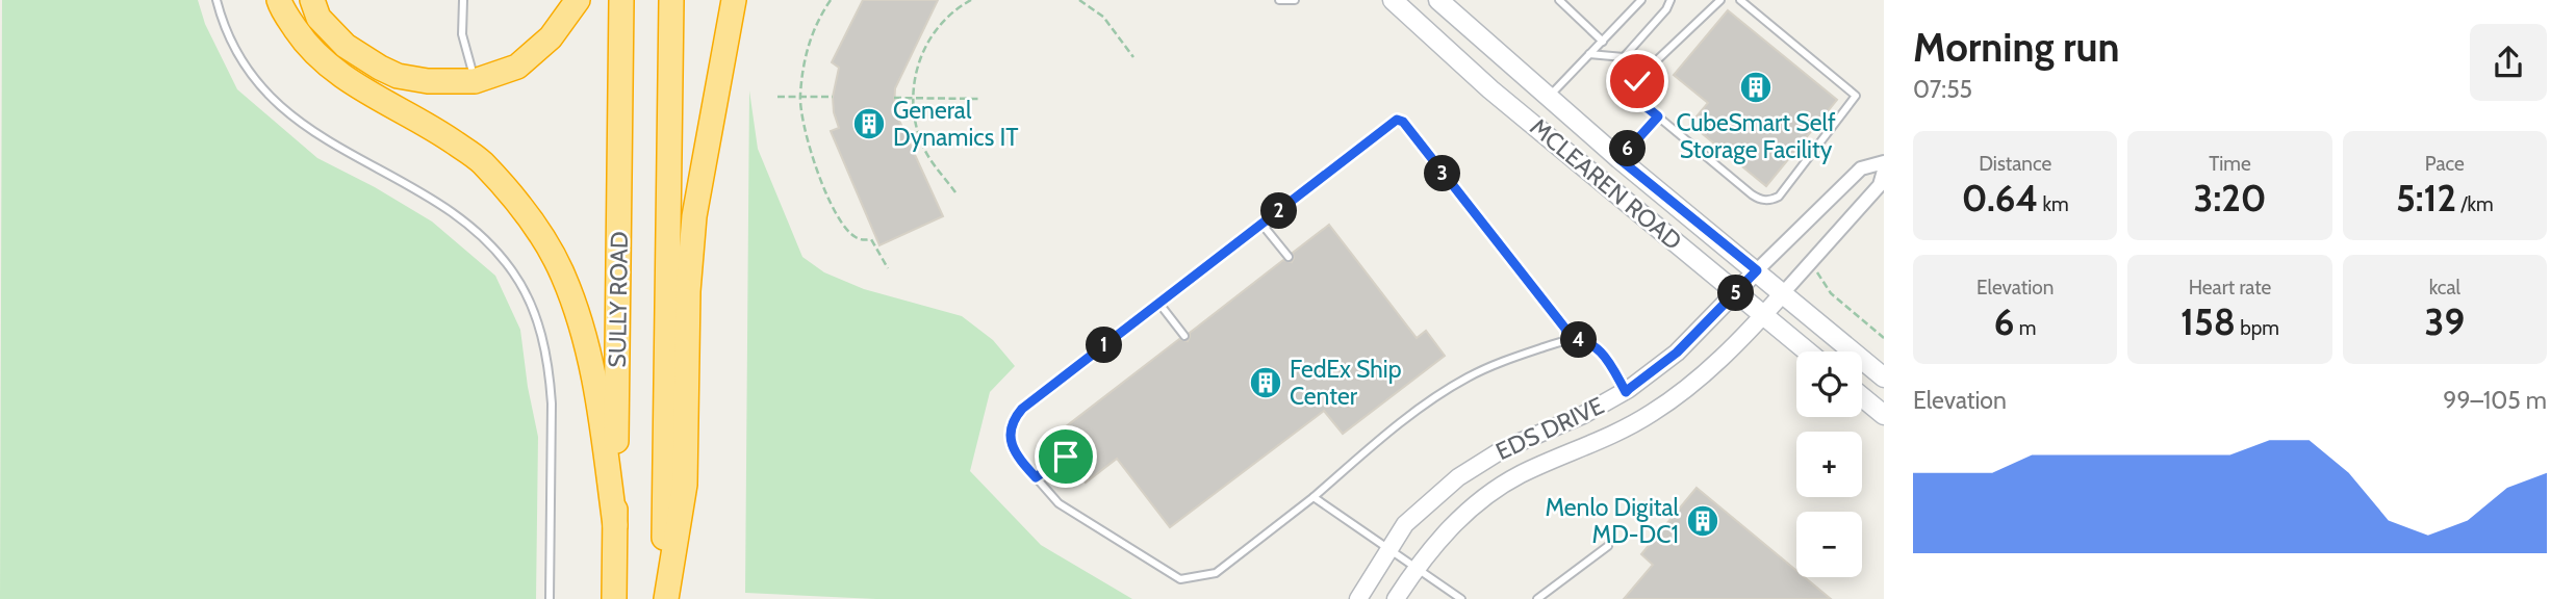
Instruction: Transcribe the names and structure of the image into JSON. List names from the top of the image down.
{
  "streets": {
    "highway": ["SULLY ROAD"],
    "main road": ["MCLEAREN ROAD"],
    "street": ["EDS DRIVE"]
  },
  "crossings": [
    ["MCLEAREN ROAD", "EDS DRIVE"]
  ],
  "places": {
    "building": [
      "CubeSmart Self Storage Facility",
      "General Dynamics IT",
      "FedEx Ship Center",
      "Menlo Digital MD-DC1"
    ]
  },
  "page": {
    "heading": ["Morning run", "07:55"],
    "stats": [
      ["Distance", "0.64 km"],
      ["Time", "3:20"],
      ["Pace", "5:12 /km"],
      ["Elevation", "6 m"],
      ["Heart rate", "158 bpm"],
      ["kcal", "39"]
    ],
    "pins": [
      "6",
      "3",
      "2",
      "5",
      "4",
      "1"
    ],
    "map_buttons": ["+", "−"],
    "chart": ["Elevation", "99–105 m"]
  }
}
